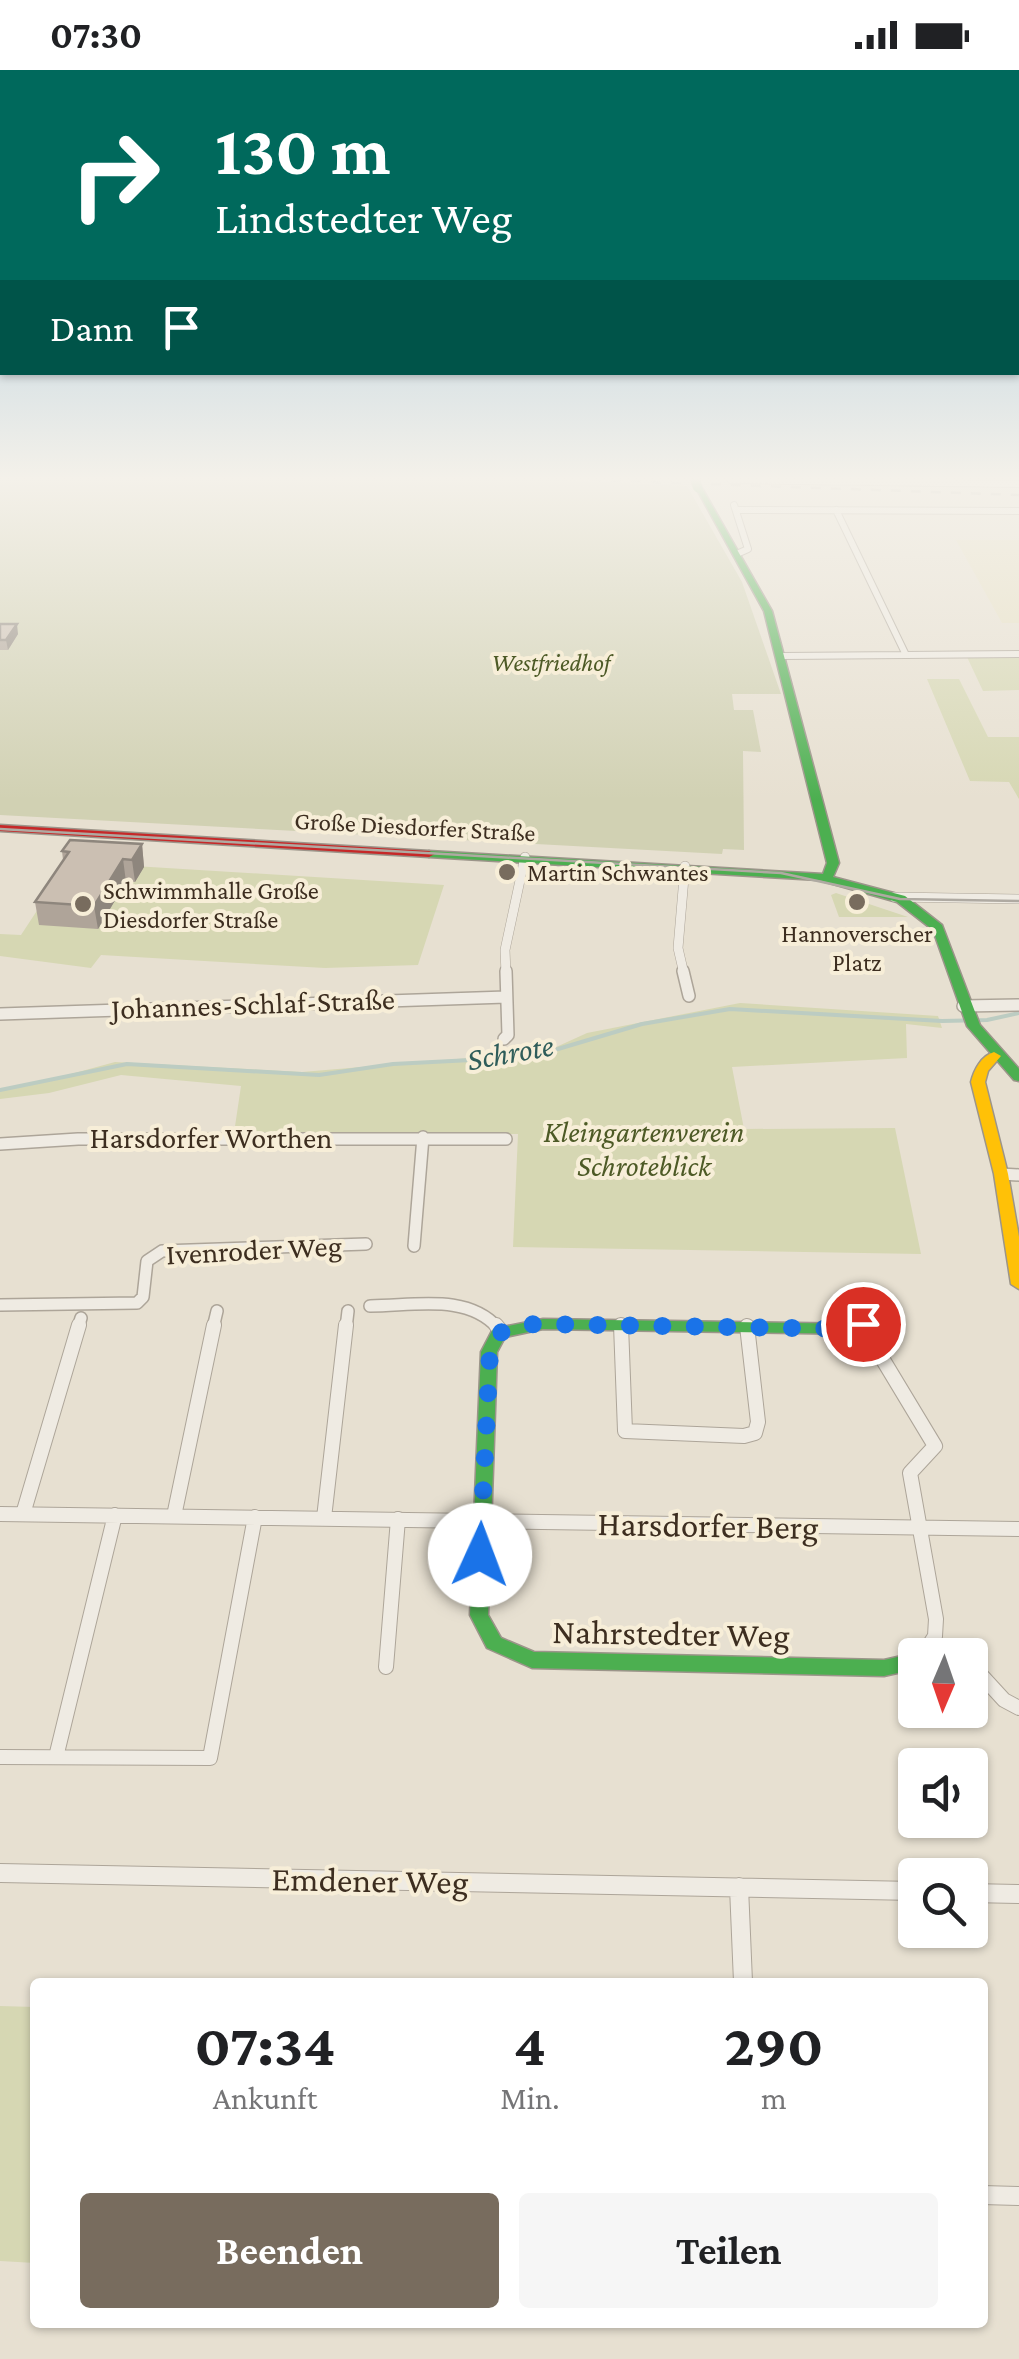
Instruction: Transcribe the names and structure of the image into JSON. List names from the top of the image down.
{
  "streets": {
    "main road": ["Große Diesdorfer Straße", "Nahrstedter Weg"],
    "street": [
      "Johannes-Schlaf-Straße",
      "Harsdorfer Worthen",
      "Ivenroder Weg",
      "Harsdorfer Berg",
      "Emdener Weg"
    ]
  },
  "crossings": [
    ["Harsdorfer Berg", "Nahrstedter Weg"]
  ],
  "water": ["Schrote"],
  "parks": ["Westfriedhof", "Kleingartenverein Schroteblick"],
  "places": ["Martin Schwantes", "Hannoverscher Platz", "Schwimmhalle Große Diesdorfer Straße"],
  "north": "bottom",
  "page": {
    "status": "07:30",
    "turn": ["130 m", "Lindstedter Weg"],
    "then": "Dann",
    "eta": [
      "07:34",
      "Ankunft",
      "4",
      "Min.",
      "290",
      "m"
    ],
    "buttons": ["Beenden", "Teilen"]
  }
}
